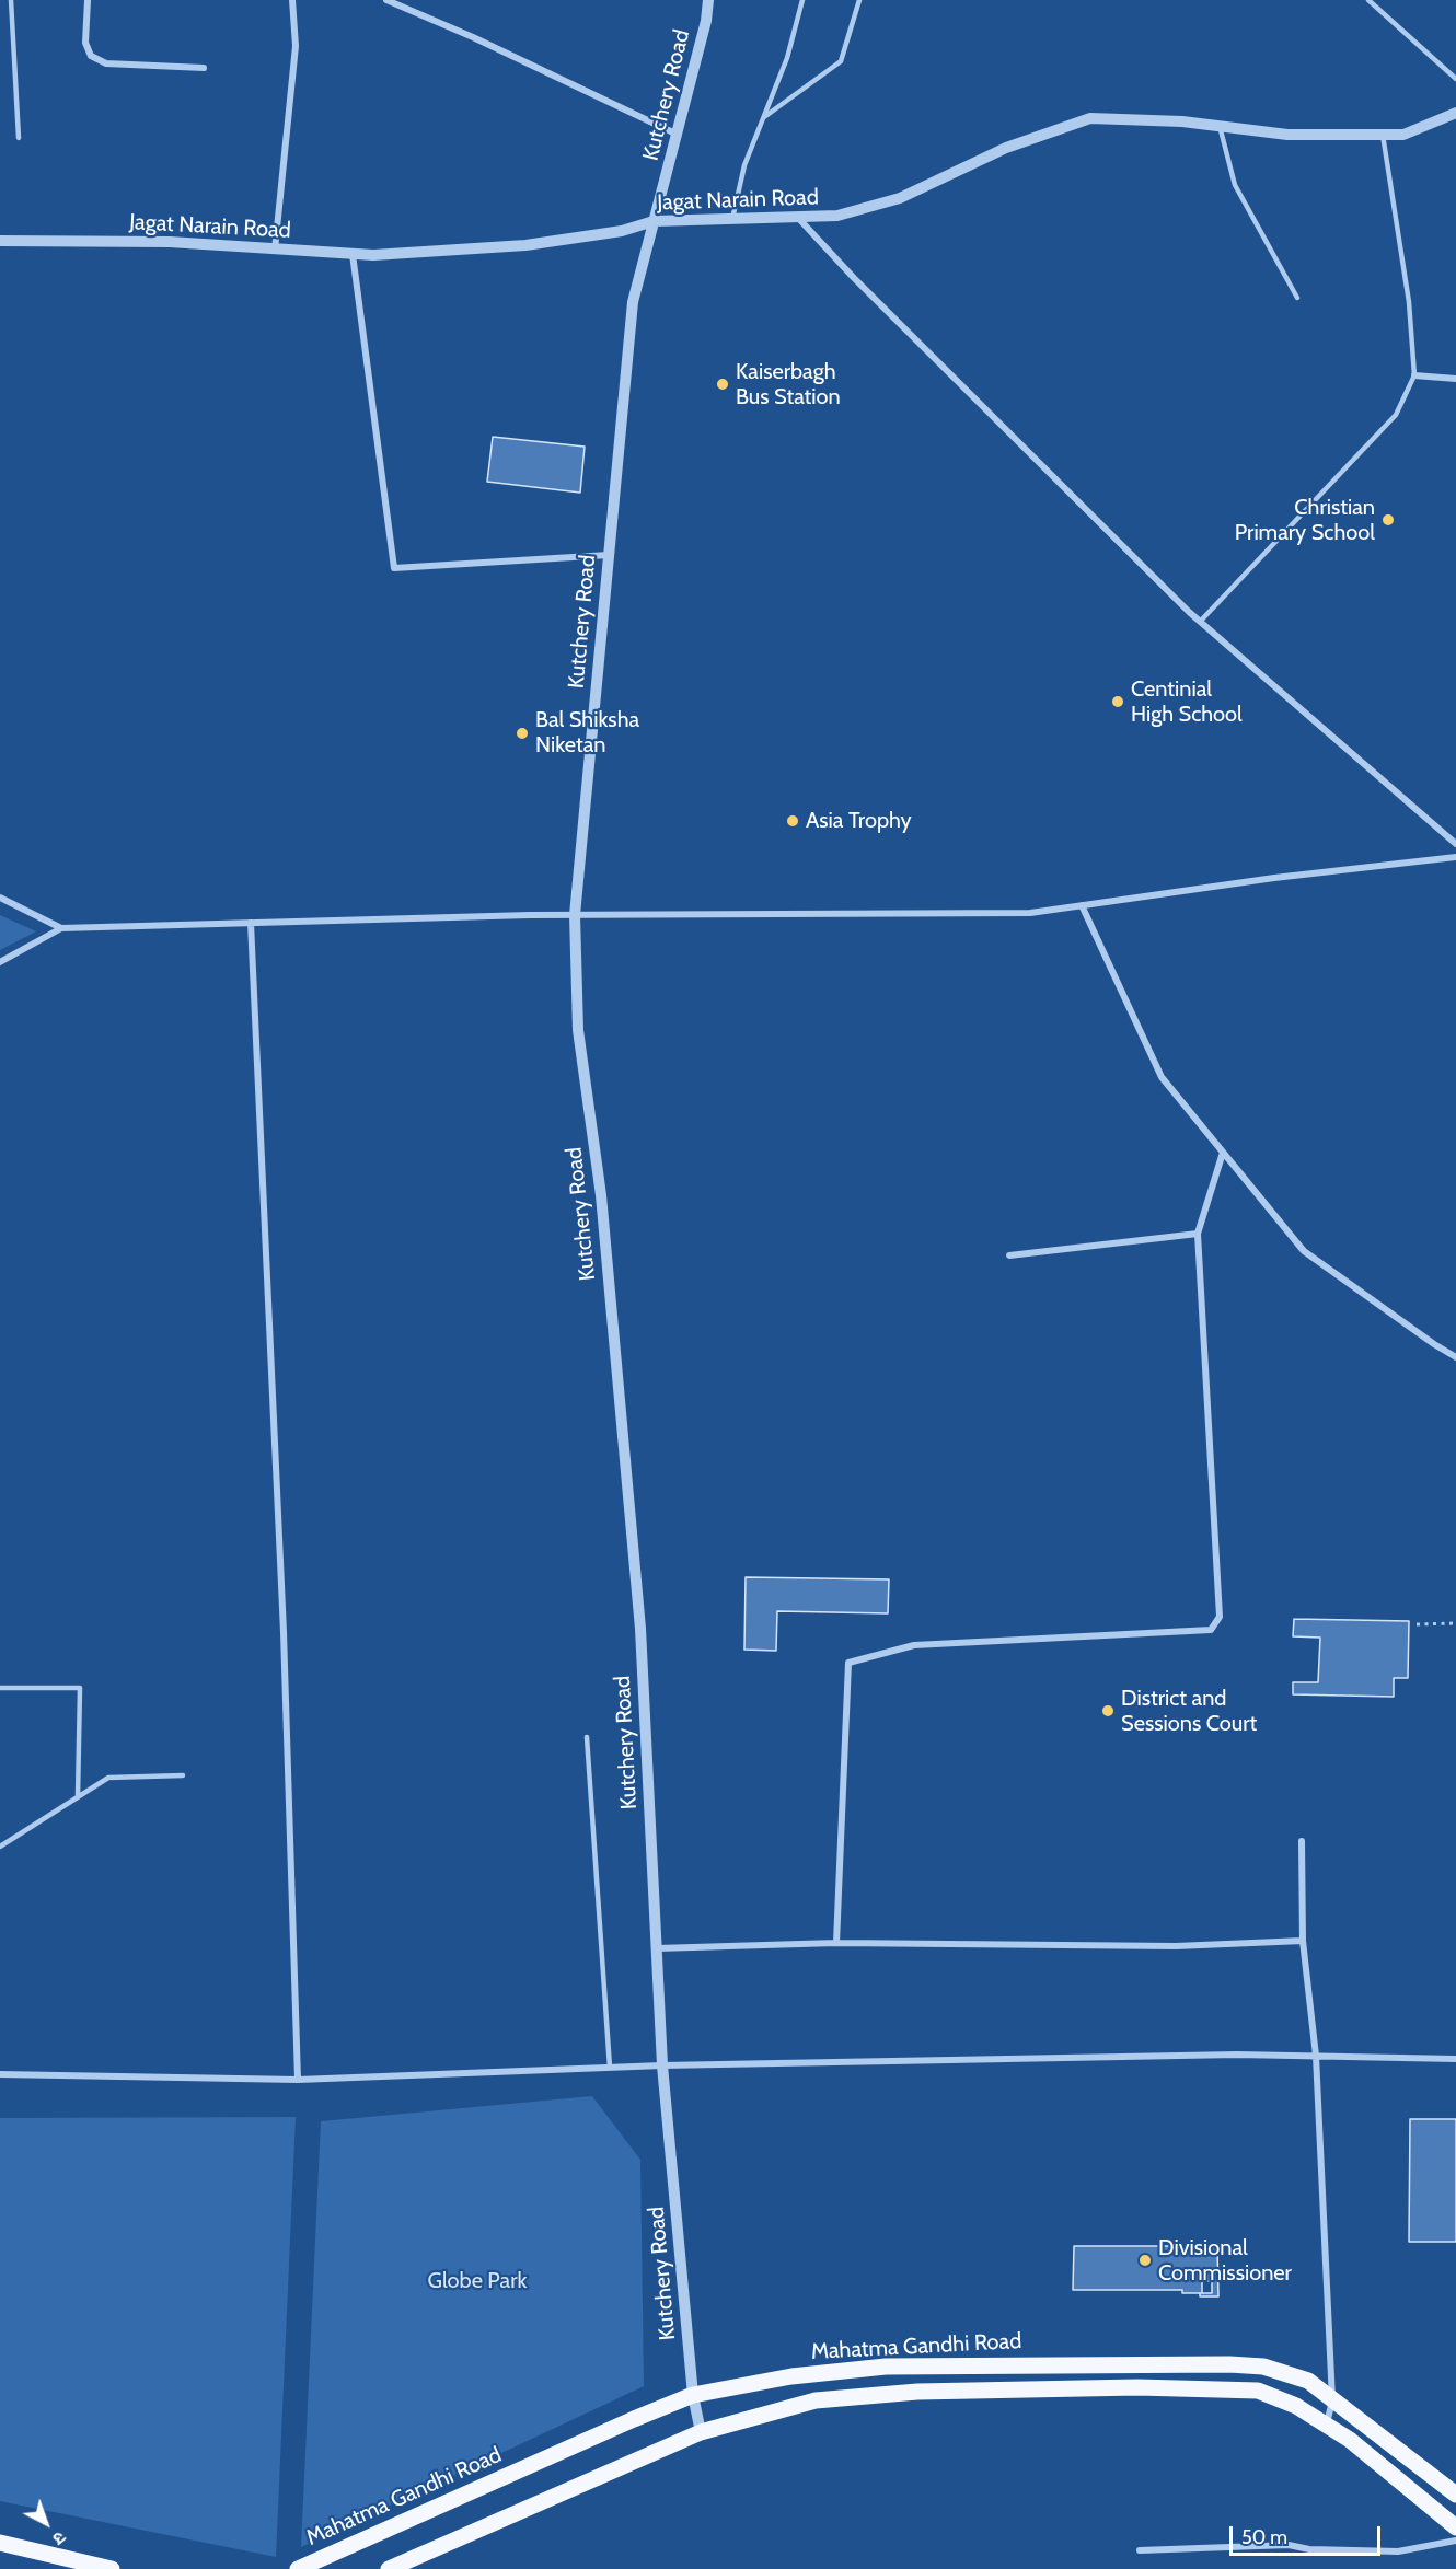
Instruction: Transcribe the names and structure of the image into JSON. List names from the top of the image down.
{
  "streets": {
    "main road": ["Mahatma Gandhi Road"],
    "street": ["Kutchery Road", "Jagat Narain Road"]
  },
  "crossings": [
    ["Kutchery Road", "Jagat Narain Road"],
    ["Kutchery Road", "Mahatma Gandhi Road"]
  ],
  "parks": ["Globe Park"],
  "places": [
    "Kaiserbagh Bus Station",
    "Christian Primary School",
    "Centinial High School",
    "Bal Shiksha Niketan",
    "Asia Trophy",
    "District and Sessions Court",
    "Divisional Commissioner"
  ],
  "scale_bar": "50 m",
  "north": "bottom right"
}
